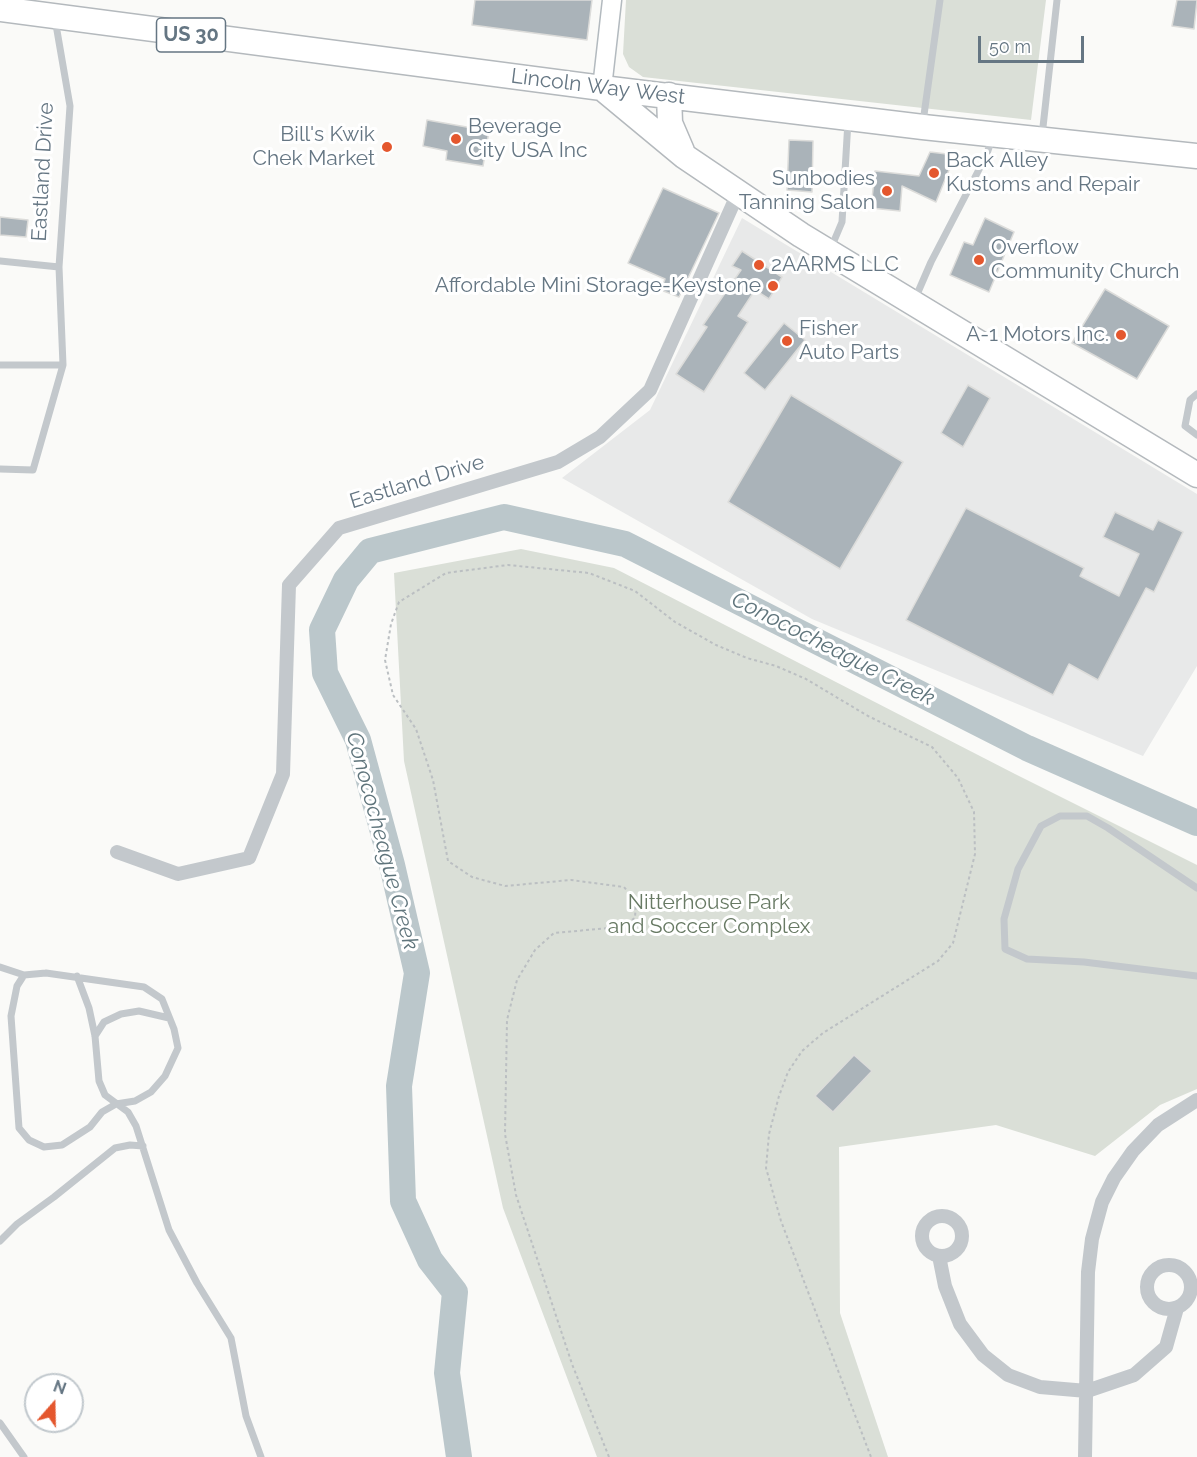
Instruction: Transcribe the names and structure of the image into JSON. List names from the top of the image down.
{
  "streets": {
    "highway": ["US 30", "Lincoln Way West"],
    "street": ["Eastland Drive"]
  },
  "crossings": [
    ["Lincoln Way West", "Eastland Drive"]
  ],
  "water": ["Conococheague Creek"],
  "parks": ["Nitterhouse Park and Soccer Complex"],
  "places": [
    "Beverage City USA Inc",
    "Bill's Kwik Chek Market",
    "Back Alley Kustoms and Repair",
    "Sunbodies Tanning Salon",
    "Overflow Community Church",
    "2AARMS LLC",
    "Affordable Mini Storage-Keystone",
    "A-1 Motors Inc.",
    "Fisher Auto Parts"
  ],
  "scale_bar": "50 m",
  "north": "top"
}
